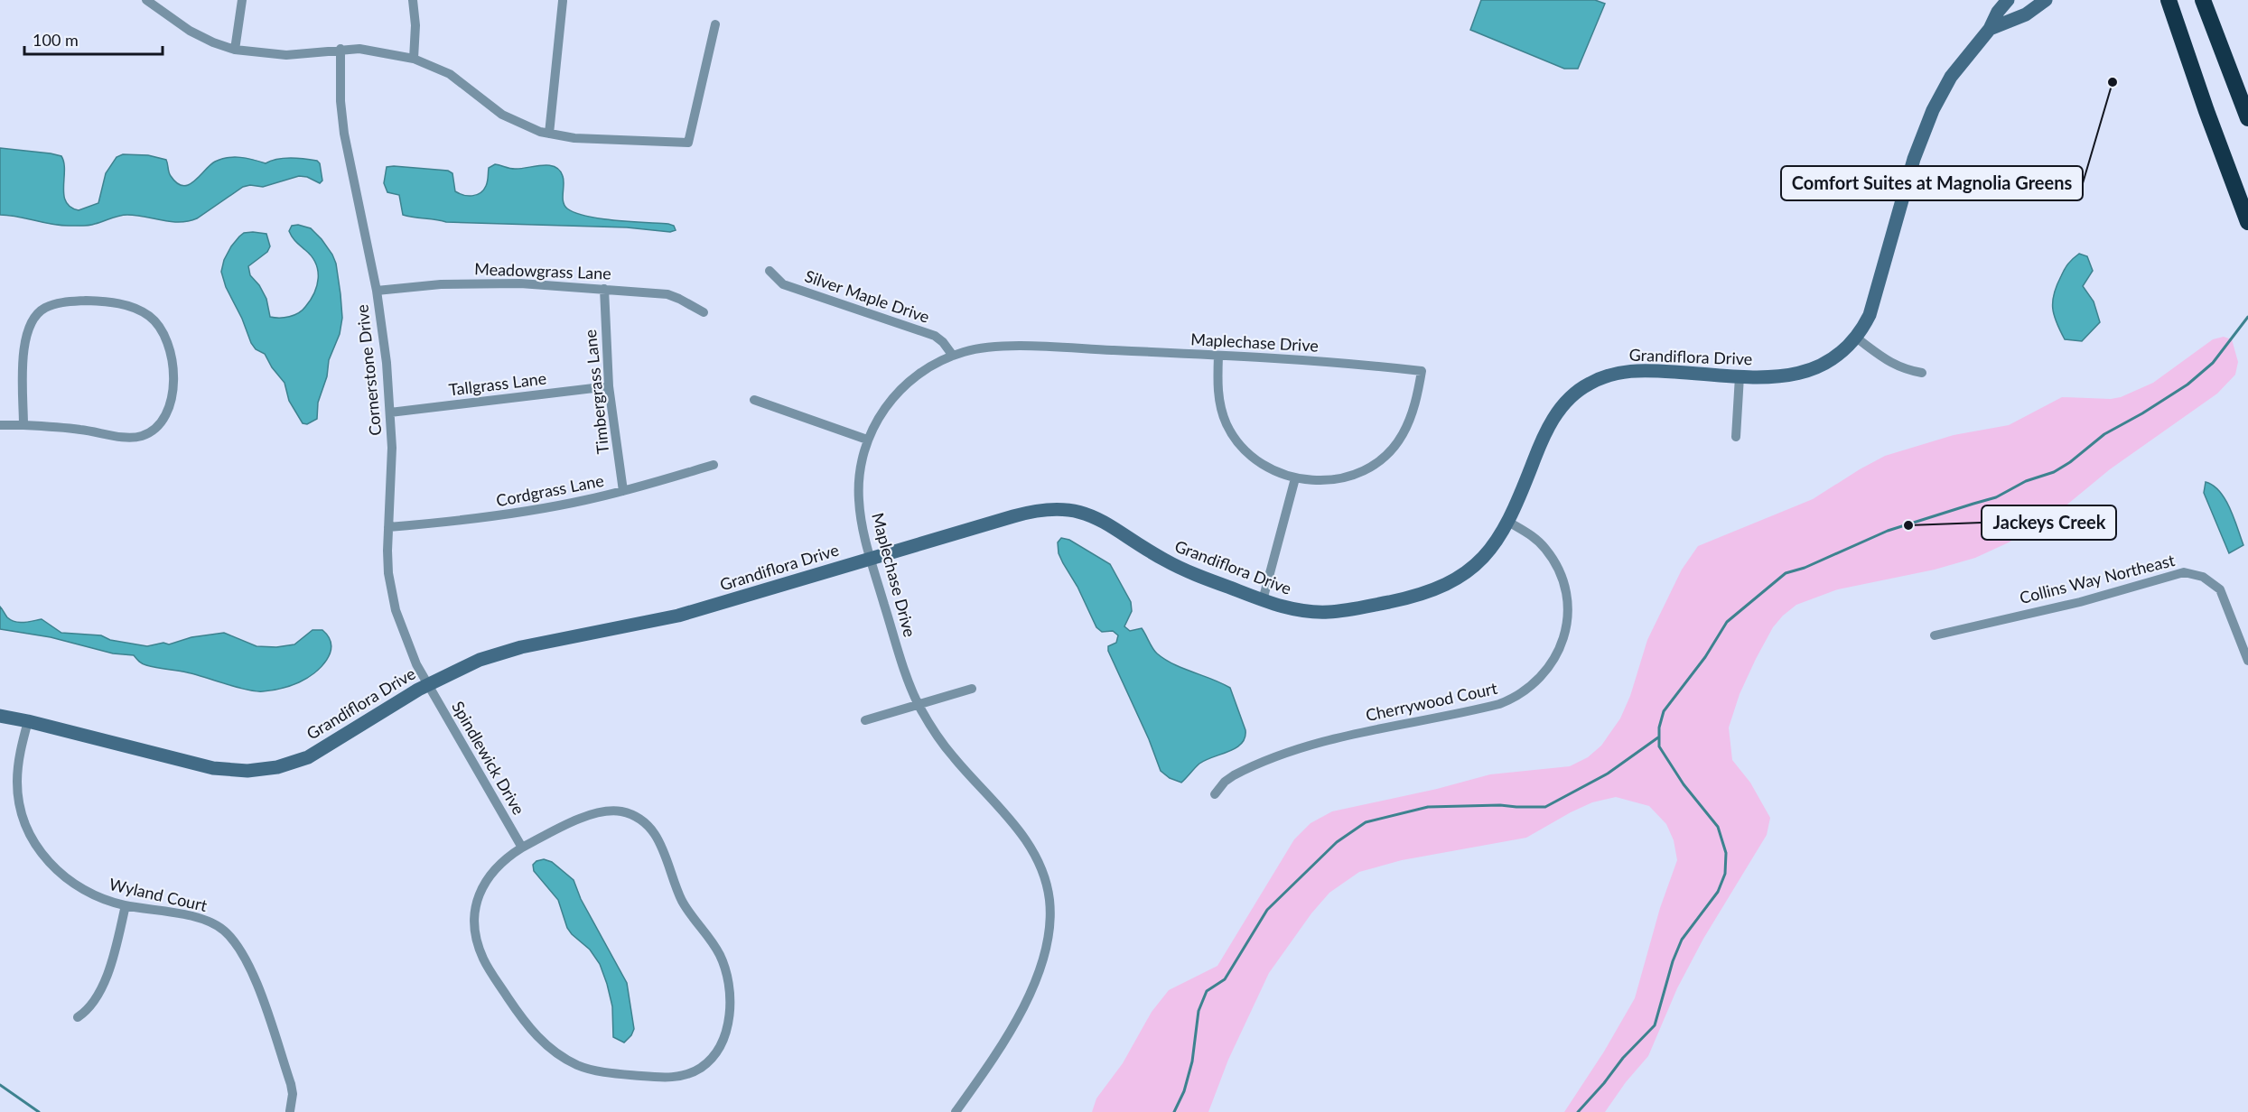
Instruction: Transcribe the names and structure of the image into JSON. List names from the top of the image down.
{
  "streets": {
    "street": [
      "Meadowgrass Lane",
      "Silver Maple Drive",
      "Maplechase Drive",
      "Grandiflora Drive",
      "Cornerstone Drive",
      "Tallgrass Lane",
      "Timbergrass Lane",
      "Cordgrass Lane",
      "Collins Way Northeast",
      "Cherrywood Court",
      "Spindlewick Drive",
      "Wyland Court"
    ]
  },
  "crossings": [
    ["Meadowgrass Lane", "Cornerstone Drive"],
    ["Meadowgrass Lane", "Timbergrass Lane"],
    ["Silver Maple Drive", "Maplechase Drive"],
    ["Maplechase Drive", "Grandiflora Drive"],
    ["Grandiflora Drive", "Cornerstone Drive"],
    ["Grandiflora Drive", "Cherrywood Court"],
    ["Grandiflora Drive", "Spindlewick Drive"],
    ["Grandiflora Drive", "Wyland Court"],
    ["Cornerstone Drive", "Tallgrass Lane"],
    ["Cornerstone Drive", "Cordgrass Lane"],
    ["Cornerstone Drive", "Spindlewick Drive"],
    ["Tallgrass Lane", "Timbergrass Lane"],
    ["Timbergrass Lane", "Cordgrass Lane"]
  ],
  "places": ["Comfort Suites at Magnolia Greens", "Jackeys Creek"],
  "scale_bar": "100 m"
}
